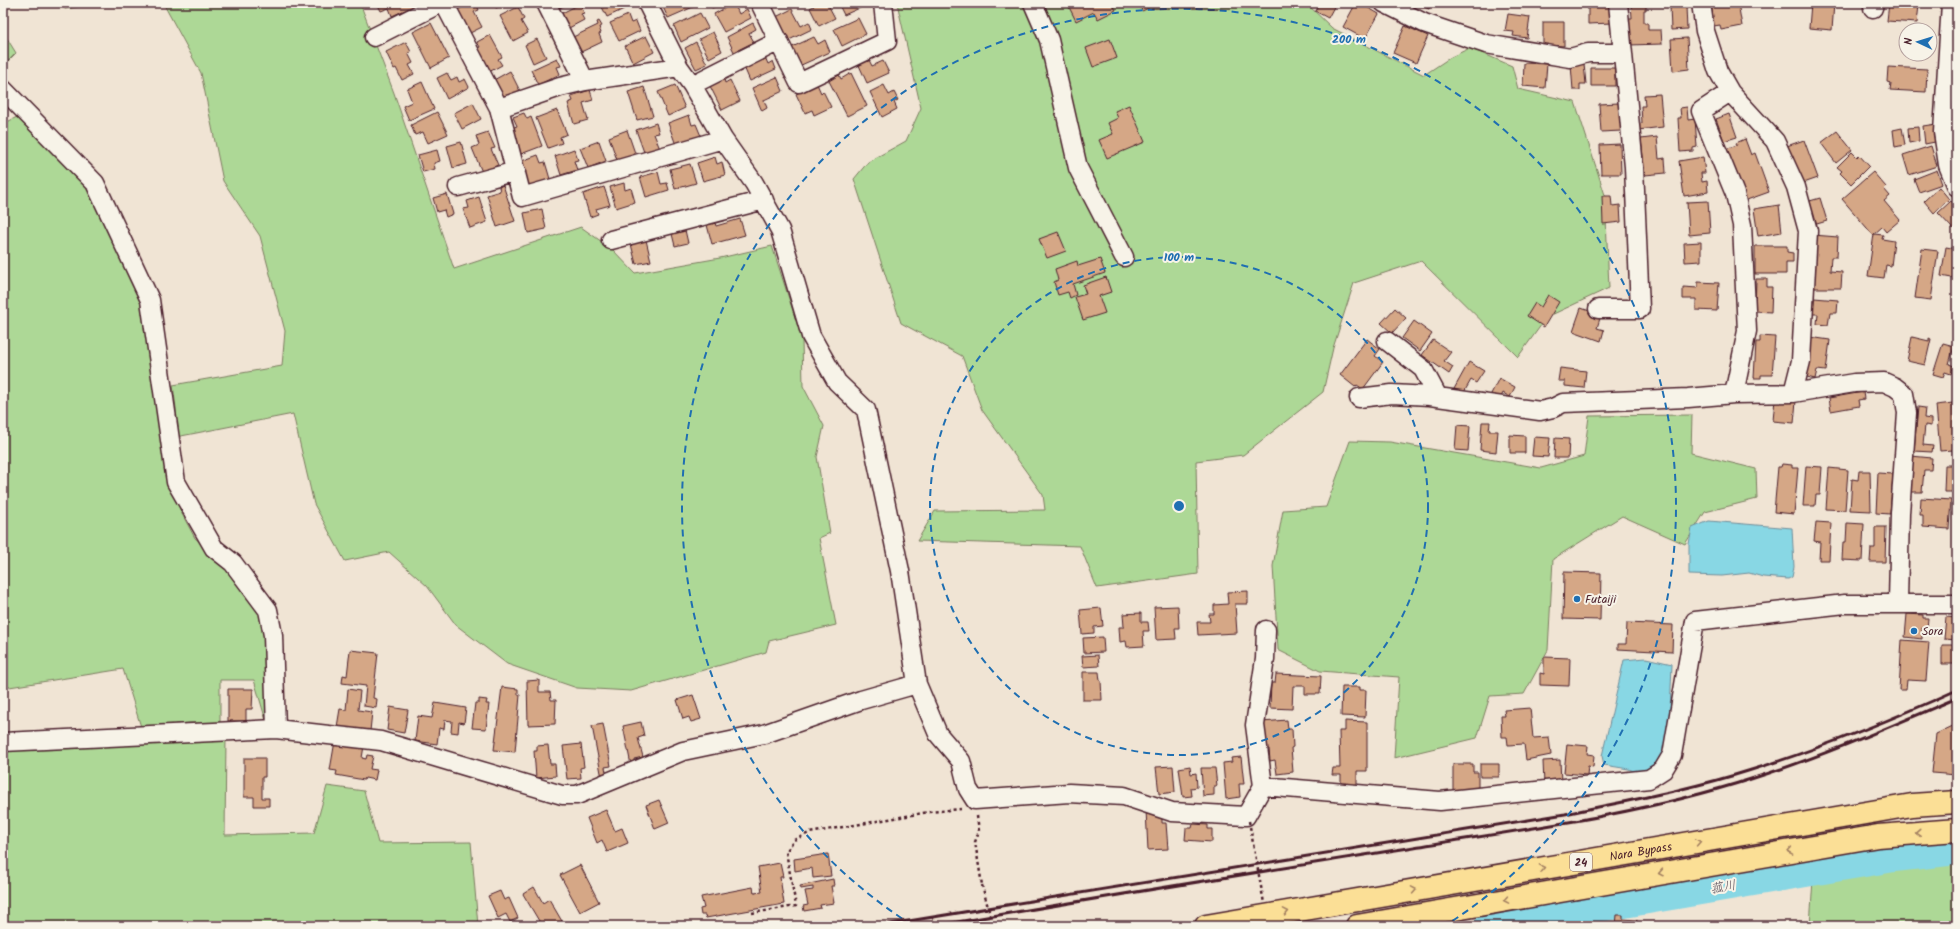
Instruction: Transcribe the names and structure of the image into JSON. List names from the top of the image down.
{
  "streets": {
    "highway": ["Nara Bypass", "24"]
  },
  "water": ["菰川"],
  "places": ["Futaiji", "Sora"],
  "north": "left",
  "rings": ["200 m", "100 m"]
}
